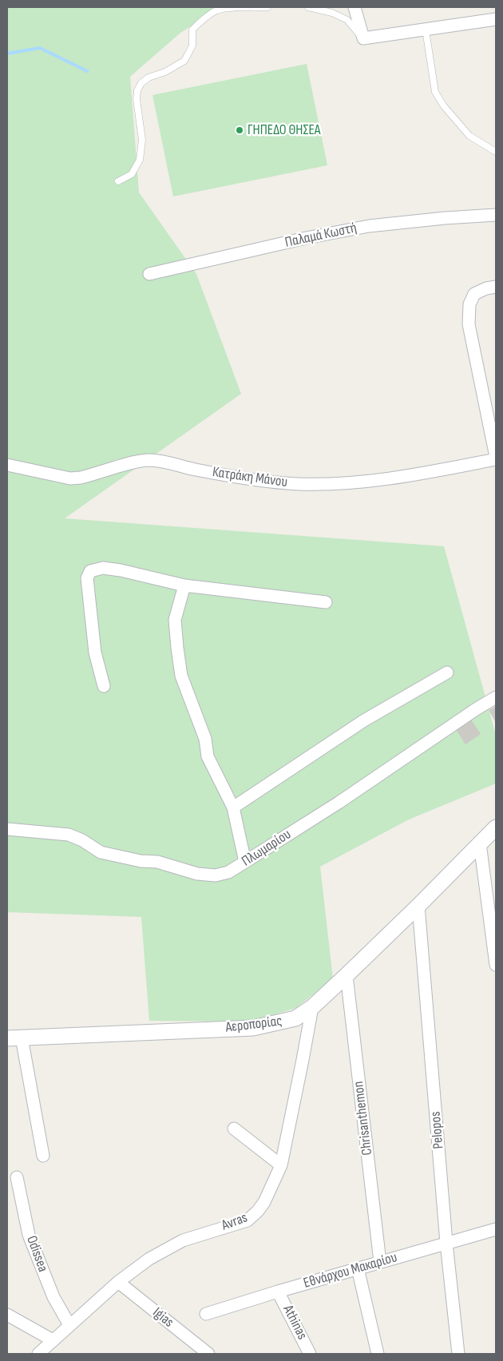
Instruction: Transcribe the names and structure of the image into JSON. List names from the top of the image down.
{
  "streets": {
    "street": [
      "Παλαμά Κωστή",
      "Κατράκη Μάνου",
      "Πλωμαρίου",
      "Αεροπορίας",
      "Chrisanthemon",
      "Pelopos",
      "Avras",
      "Odissea",
      "Εθνάρχου Μακαρίου",
      "Igias",
      "Athinas"
    ]
  },
  "crossings": [
    ["Αεροπορίας", "Chrisanthemon"],
    ["Αεροπορίας", "Pelopos"],
    ["Αεροπορίας", "Avras"],
    ["Chrisanthemon", "Εθνάρχου Μακαρίου"],
    ["Pelopos", "Εθνάρχου Μακαρίου"],
    ["Avras", "Odissea"],
    ["Avras", "Igias"],
    ["Εθνάρχου Μακαρίου", "Athinas"]
  ],
  "places": ["ΓΗΠΕΔΟ ΘΗΣΕΑ"]
}
